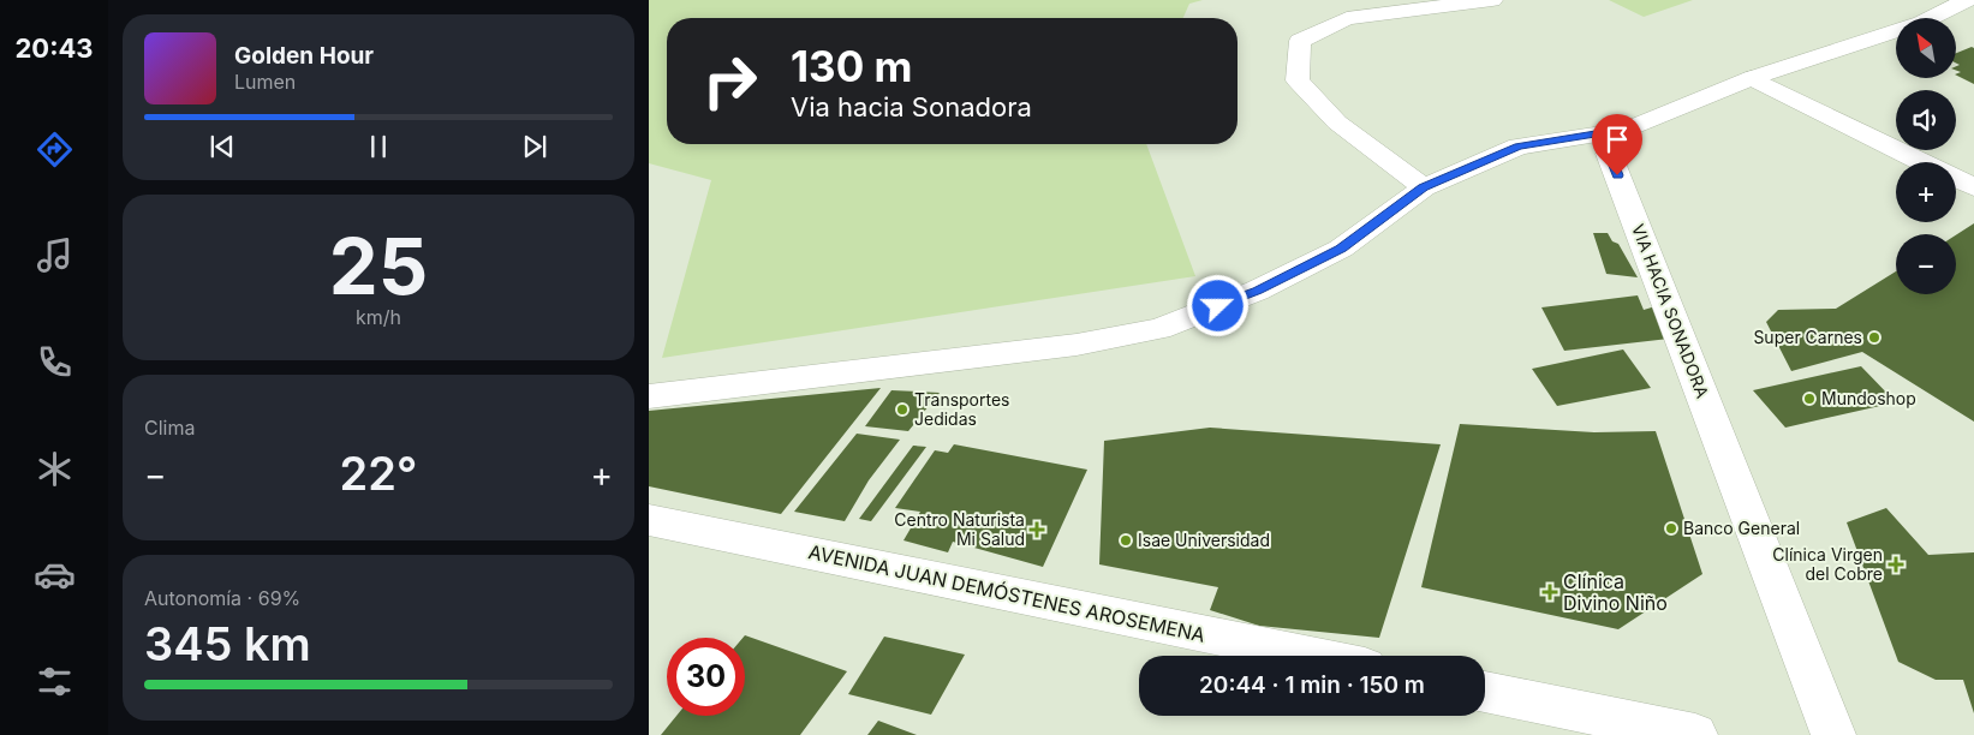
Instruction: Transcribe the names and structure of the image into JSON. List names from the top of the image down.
{
  "streets": {
    "main road": ["VIA HACIA SONADORA", "AVENIDA JUAN DEMÓSTENES AROSEMENA"]
  },
  "places": {
    "other": [
      "Super Carnes",
      "Mundoshop",
      "Transportes Jedidas",
      "Banco General",
      "Isae Universidad"
    ],
    "health": ["Centro Naturista Mi Salud", "Clínica Virgen del Cobre", "Clínica Divino Niño"]
  },
  "north": "top left",
  "page": {
    "tabs": "20:43",
    "map_buttons": ["+", "−"],
    "turn": ["130 m", "Via hacia Sonadora"],
    "song": ["Golden Hour", "Lumen"],
    "tile": [
      ["25", "km/h"],
      "Clima",
      ["Autonomía · 69%", "345 km"]
    ],
    "heat": ["−", "22°", "+"],
    "limit": "30",
    "trip": "20:44 · 1 min · 150 m"
  }
}
